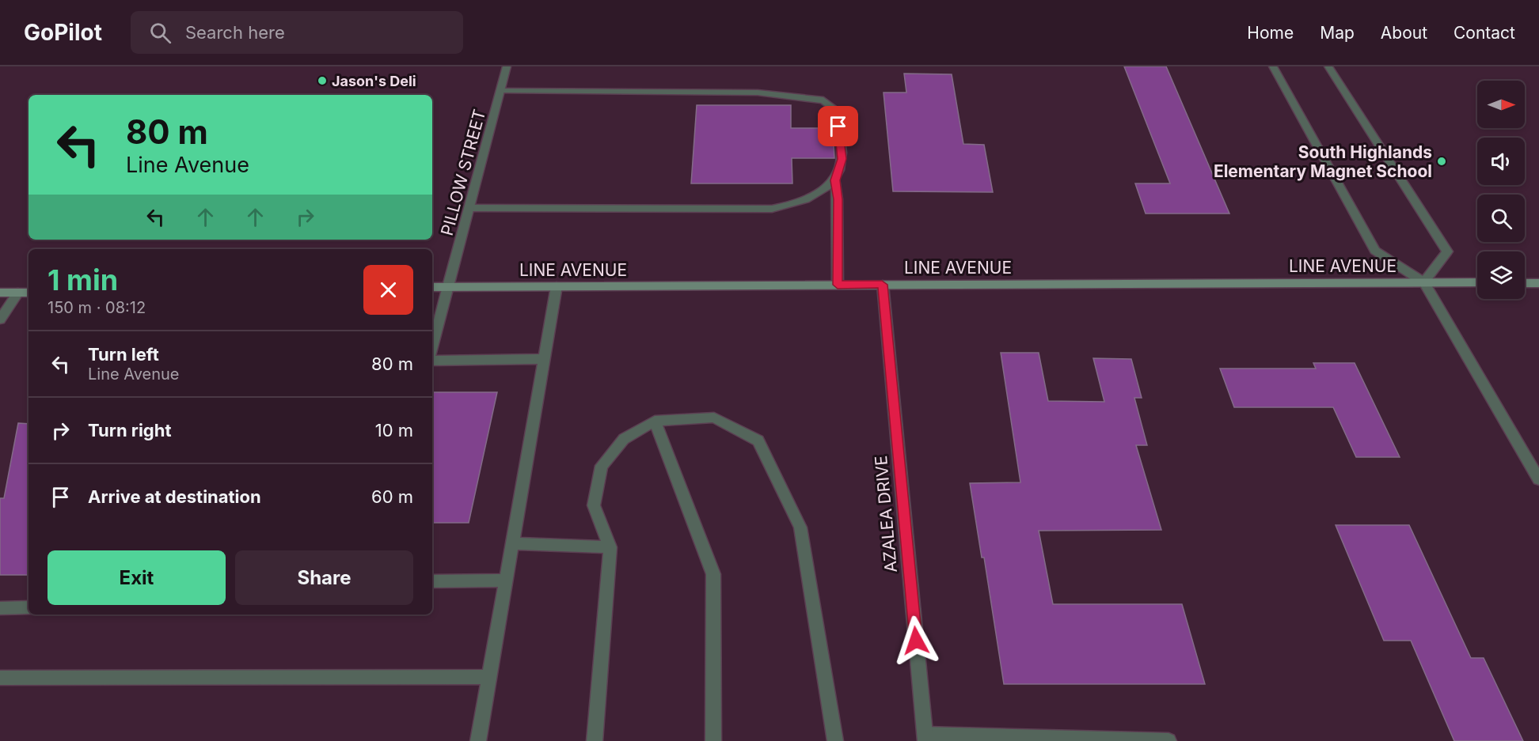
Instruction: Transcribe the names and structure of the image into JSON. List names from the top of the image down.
{
  "streets": {
    "main road": ["LINE AVENUE"],
    "street": ["PILLOW STREET", "AZALEA DRIVE"]
  },
  "crossings": [
    ["PILLOW STREET", "LINE AVENUE"],
    ["LINE AVENUE", "AZALEA DRIVE"]
  ],
  "places": ["Jason's Deli", "South Highlands Elementary Magnet School"],
  "north": "right",
  "page": {
    "header": "GoPilot",
    "search": "Search here",
    "nav": [
      "Home",
      "Map",
      "About",
      "Contact"
    ],
    "turn": ["80 m", "Line Avenue"],
    "heading": ["1 min", "150 m · 08:12"],
    "list": [
      {
        "name": "Turn left",
        "note": "Line Avenue",
        "value": "80 m"
      },
      {
        "name": "Turn right",
        "value": "10 m"
      },
      {
        "name": "Arrive at destination",
        "value": "60 m"
      }
    ],
    "buttons": ["Exit", "Share"]
  }
}
